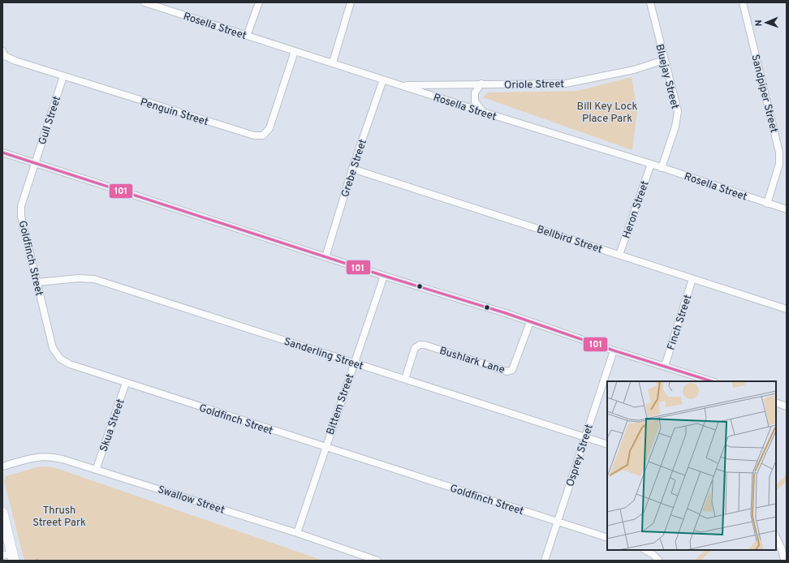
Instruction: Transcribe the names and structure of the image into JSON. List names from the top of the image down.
{
  "streets": {
    "street": [
      "Rosella Street",
      "Bluejay Street",
      "Oriole Street",
      "Sandpiper Street",
      "Penguin Street",
      "Gull Street",
      "Grebe Street",
      "Heron Street",
      "Bellbird Street",
      "Goldfinch Street",
      "Finch Street",
      "Sanderling Street",
      "Bushlark Lane",
      "Bittem Street",
      "Skua Street",
      "Osprey Street",
      "Swallow Street"
    ]
  },
  "crossings": [
    ["Rosella Street", "Bluejay Street"],
    ["Rosella Street", "Oriole Street"],
    ["Rosella Street", "Sandpiper Street"],
    ["Rosella Street", "Penguin Street"],
    ["Rosella Street", "Grebe Street"],
    ["Rosella Street", "Heron Street"],
    ["Bluejay Street", "Oriole Street"],
    ["Penguin Street", "Gull Street"],
    ["Gull Street", "Goldfinch Street"],
    ["Grebe Street", "Bellbird Street"],
    ["Heron Street", "Bellbird Street"],
    ["Bellbird Street", "Finch Street"],
    ["Goldfinch Street", "Sanderling Street"],
    ["Goldfinch Street", "Bittem Street"],
    ["Goldfinch Street", "Skua Street"],
    ["Goldfinch Street", "Osprey Street"],
    ["Sanderling Street", "Bushlark Lane"],
    ["Sanderling Street", "Bittem Street"],
    ["Sanderling Street", "Osprey Street"],
    ["Bittem Street", "Swallow Street"],
    ["Skua Street", "Swallow Street"]
  ],
  "parks": ["Bill Key Lock Place Park", "Thrush Street Park"],
  "lines": ["transit line 101"],
  "north": "left"
}
